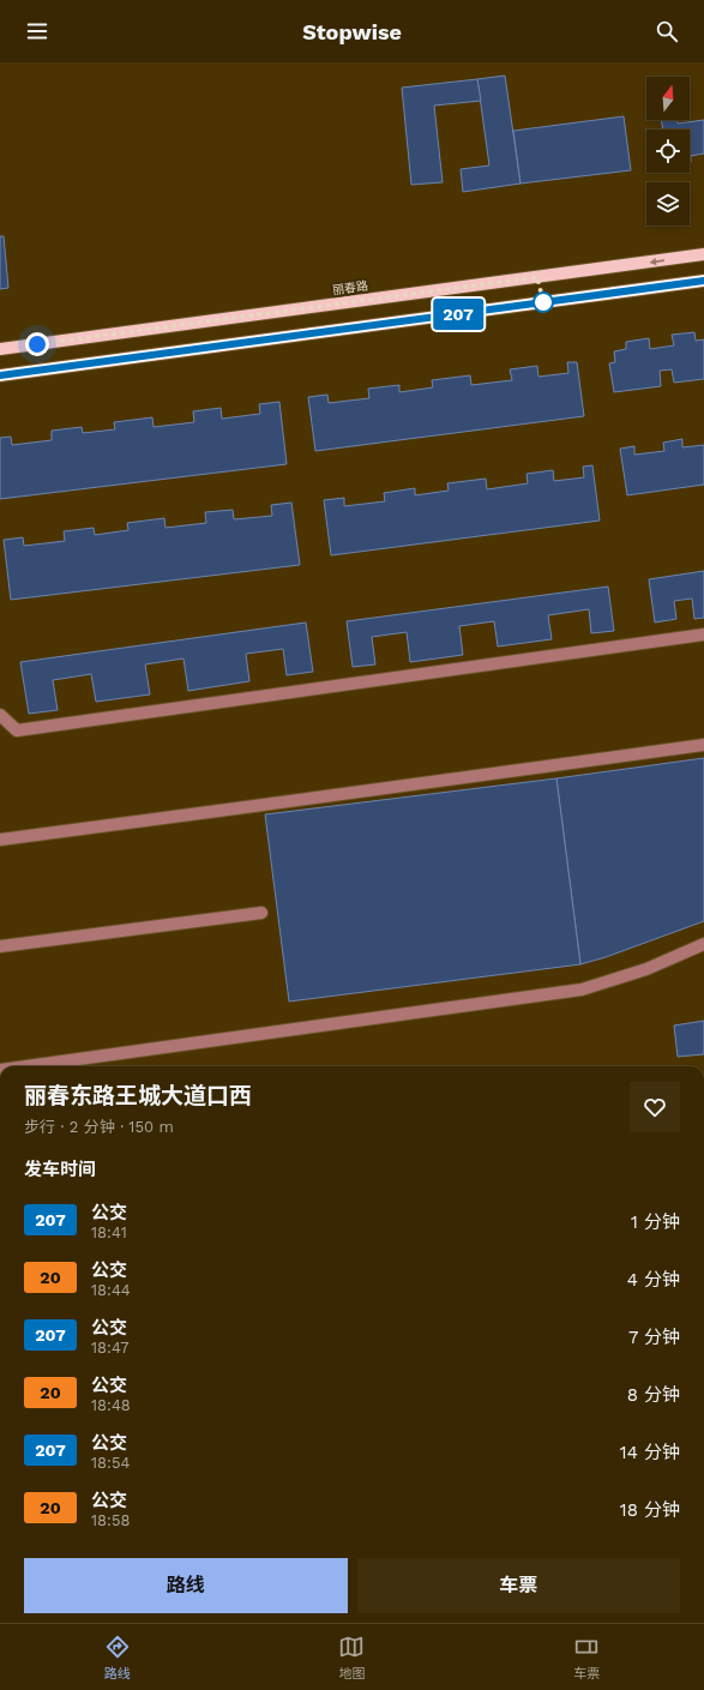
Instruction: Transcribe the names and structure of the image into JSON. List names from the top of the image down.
{
  "streets": {
    "main road": ["丽春路"]
  },
  "lines": ["bus line 207"],
  "north": "top",
  "page": {
    "header": "Stopwise",
    "on_map": "207",
    "heading": [
      ["丽春东路王城大道口西", "步行 · 2 分钟 · 150 m"],
      "发车时间"
    ],
    "list": [
      {
        "mark": "207",
        "name": "公交",
        "note": "18:41",
        "value": "1 分钟"
      },
      {
        "mark": "20",
        "name": "公交",
        "note": "18:44",
        "value": "4 分钟"
      },
      {
        "mark": "207",
        "name": "公交",
        "note": "18:47",
        "value": "7 分钟"
      },
      {
        "mark": "20",
        "name": "公交",
        "note": "18:48",
        "value": "8 分钟"
      },
      {
        "mark": "207",
        "name": "公交",
        "note": "18:54",
        "value": "14 分钟"
      },
      {
        "mark": "20",
        "name": "公交",
        "note": "18:58",
        "value": "18 分钟"
      }
    ],
    "buttons": ["路线", "车票"],
    "tabs": ["路线", "地图", "车票"]
  }
}
